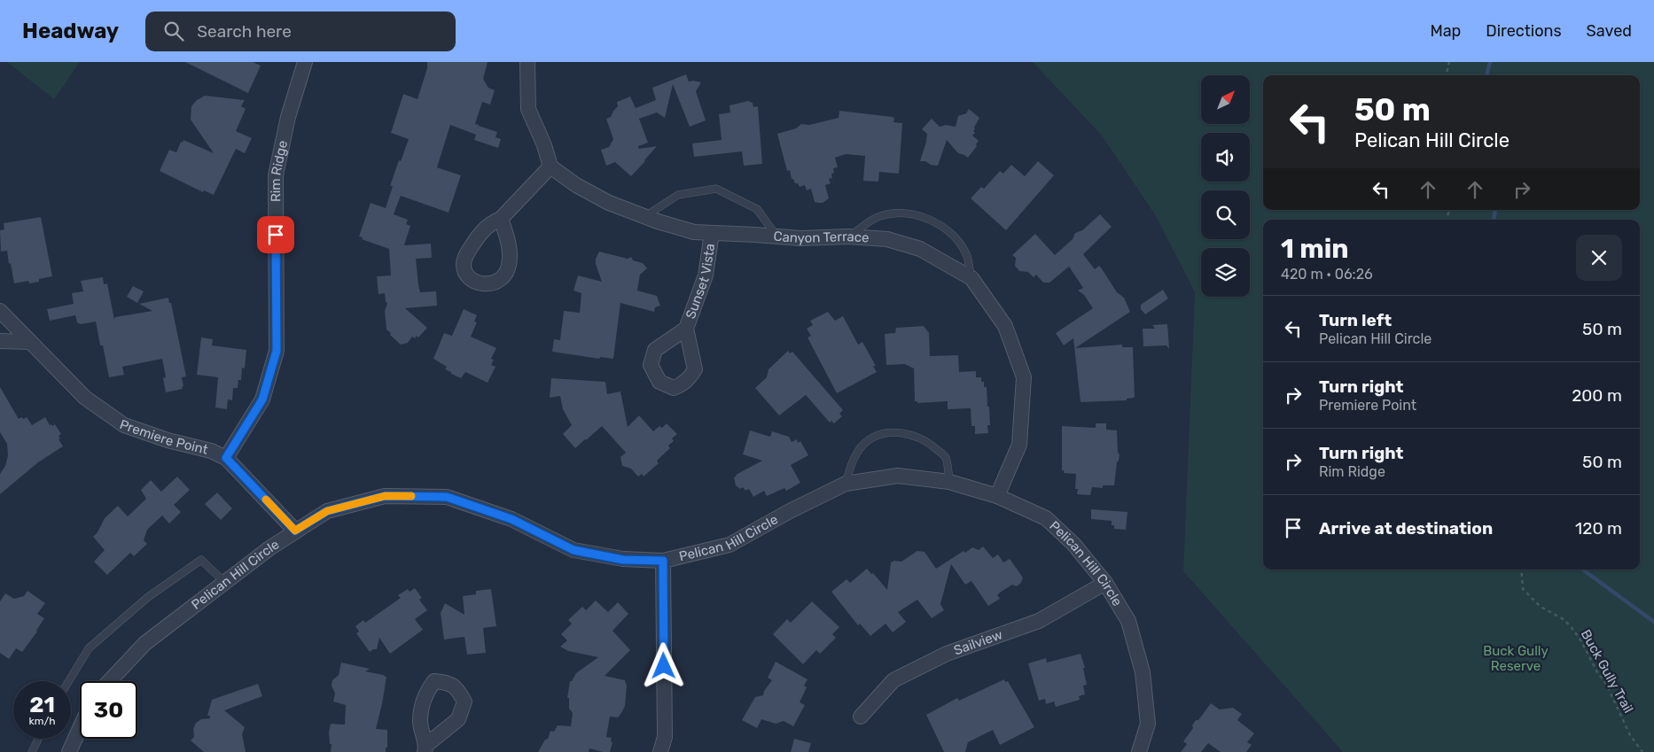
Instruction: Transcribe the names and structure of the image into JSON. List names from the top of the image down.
{
  "streets": {
    "street": [
      "Rim Ridge",
      "Canyon Terrace",
      "Sunset Vista",
      "Premiere Point",
      "Pelican Hill Circle",
      "Sailview"
    ],
    "path": ["Buck Gully Trail"]
  },
  "crossings": [
    ["Rim Ridge", "Premiere Point"],
    ["Canyon Terrace", "Sunset Vista"],
    ["Canyon Terrace", "Pelican Hill Circle"],
    ["Premiere Point", "Pelican Hill Circle"],
    ["Pelican Hill Circle", "Sailview"]
  ],
  "parks": ["Buck Gully Reserve"],
  "north": "top right",
  "page": {
    "header": "Headway",
    "search": "Search here",
    "nav": ["Map", "Directions", "Saved"],
    "turn": ["50 m", "Pelican Hill Circle"],
    "heading": ["1 min", "420 m · 06:26"],
    "list": [
      {
        "name": "Turn left",
        "note": "Pelican Hill Circle",
        "value": "50 m"
      },
      {
        "name": "Turn right",
        "note": "Premiere Point",
        "value": "200 m"
      },
      {
        "name": "Turn right",
        "note": "Rim Ridge",
        "value": "50 m"
      },
      {
        "name": "Arrive at destination",
        "value": "120 m"
      }
    ],
    "speed": "21 km/h",
    "limit": "30"
  }
}
